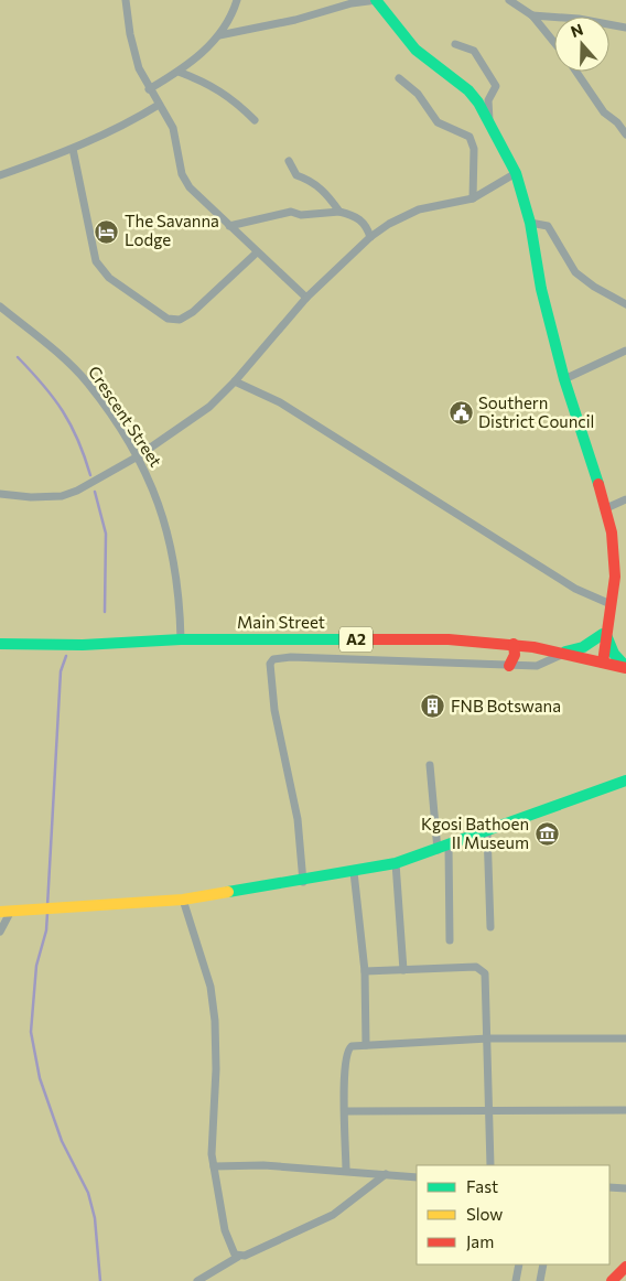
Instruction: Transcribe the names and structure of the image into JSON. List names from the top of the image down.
{
  "streets": {
    "main road": ["Main Street", "A2"],
    "street": ["Crescent Street"]
  },
  "crossings": [
    ["Crescent Street", "Main Street"]
  ],
  "places": {
    "hotel": ["The Savanna Lodge"],
    "public building": ["Southern District Council"],
    "building": ["FNB Botswana"],
    "museum": ["Kgosi Bathoen II Museum"]
  },
  "legend": ["Fast", "Slow", "Jam"],
  "north": "top"
}
